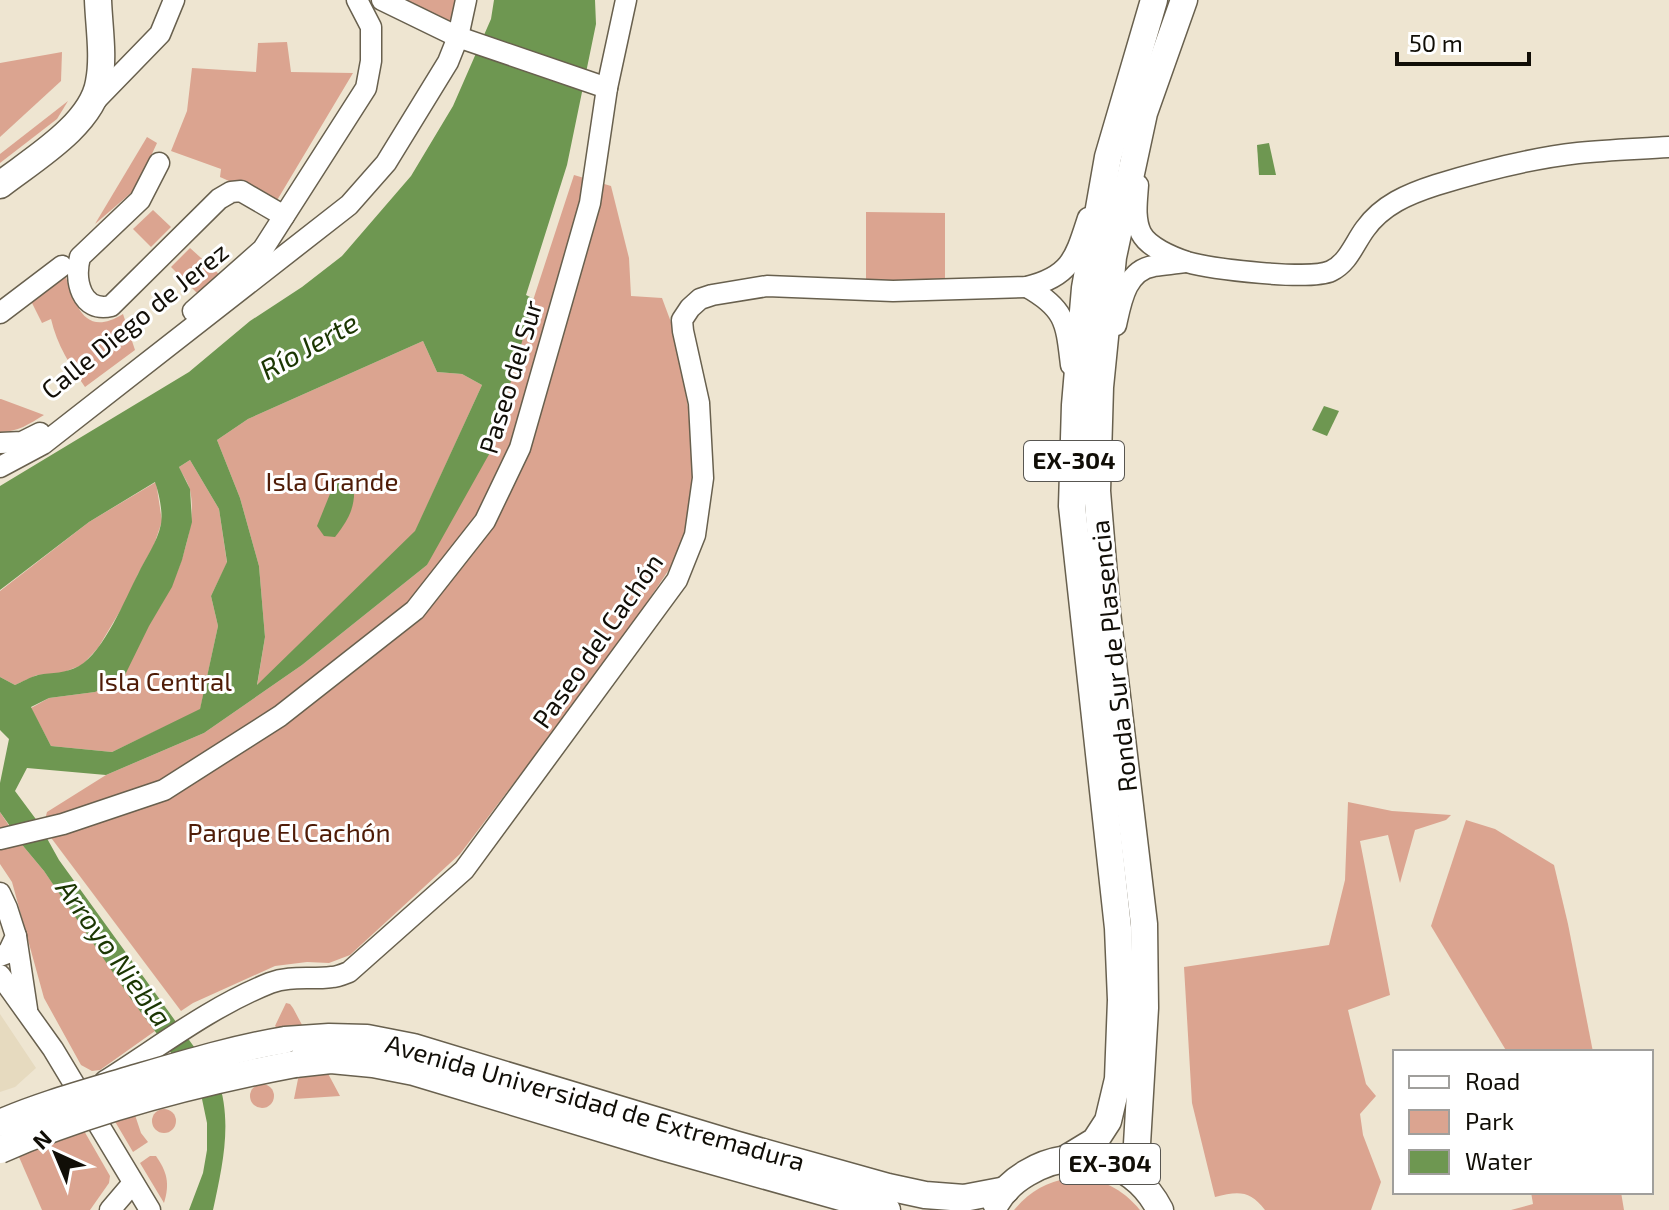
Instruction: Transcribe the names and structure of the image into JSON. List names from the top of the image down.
{
  "streets": {
    "main road": ["EX-304", "Ronda Sur de Plasencia", "Avenida Universidad de Extremadura"],
    "street": ["Calle Diego de Jerez", "Paseo del Sur", "Paseo del Cachón"]
  },
  "crossings": [
    ["Ronda Sur de Plasencia", "Avenida Universidad de Extremadura"]
  ],
  "water": ["Río Jerte", "Arroyo Niebla"],
  "parks": ["Isla Grande", "Isla Central", "Parque El Cachón"],
  "legend": ["Road", "Park", "Water"],
  "scale_bar": "50 m",
  "north": "top left"
}
